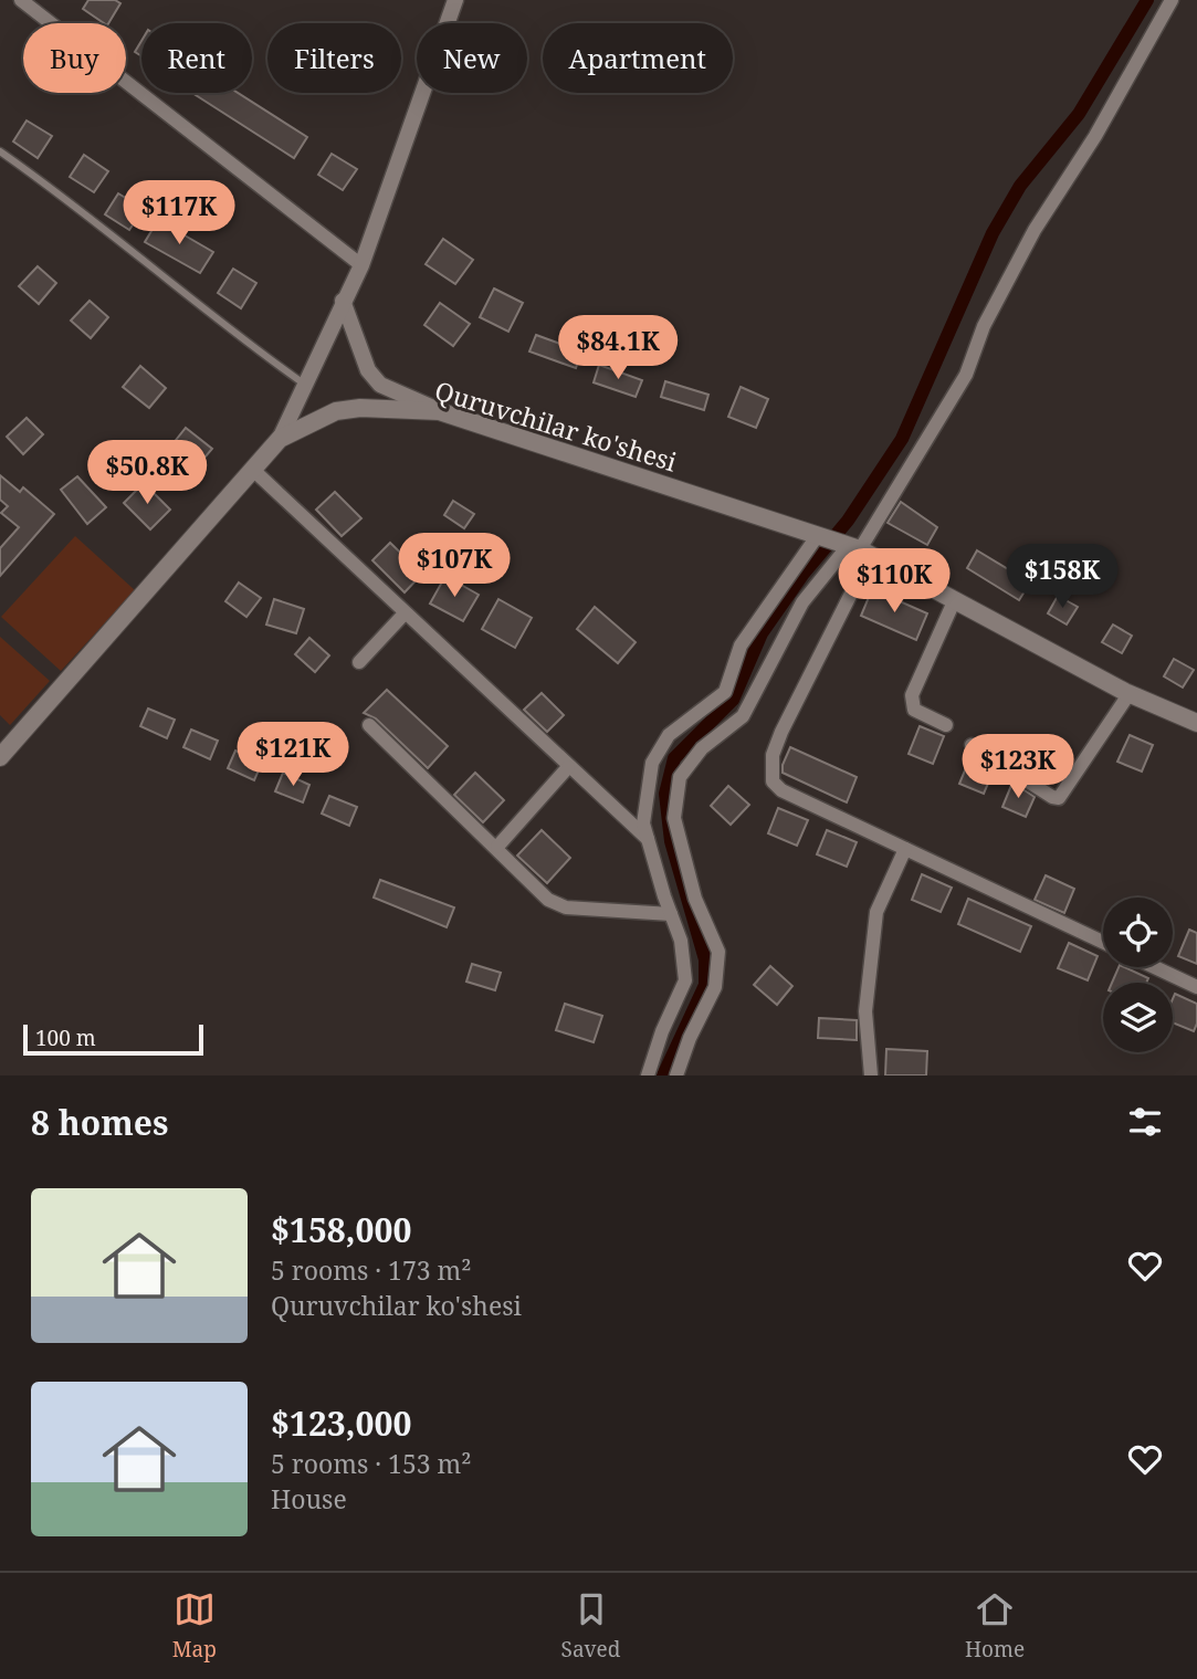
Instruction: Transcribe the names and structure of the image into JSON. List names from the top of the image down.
{
  "streets": {
    "main road": ["Quruvchilar ko'shesi"]
  },
  "scale_bar": "100 m",
  "page": {
    "chip": [
      "Buy",
      "Rent",
      "Filters",
      "New",
      "Apartment"
    ],
    "price": [
      "$117K",
      "$84.1K",
      "$50.8K",
      "$107K",
      "$158K",
      "$110K",
      "$121K",
      "$123K"
    ],
    "scale": "100 m",
    "heading": "8 homes",
    "list": [
      {
        "name": "$158,000",
        "note": "5 rooms · 173 m² · Quruvchilar ko'shesi"
      },
      {
        "name": "$123,000",
        "note": "5 rooms · 153 m² · House"
      }
    ],
    "tabs": ["Map", "Saved", "Home"]
  }
}
